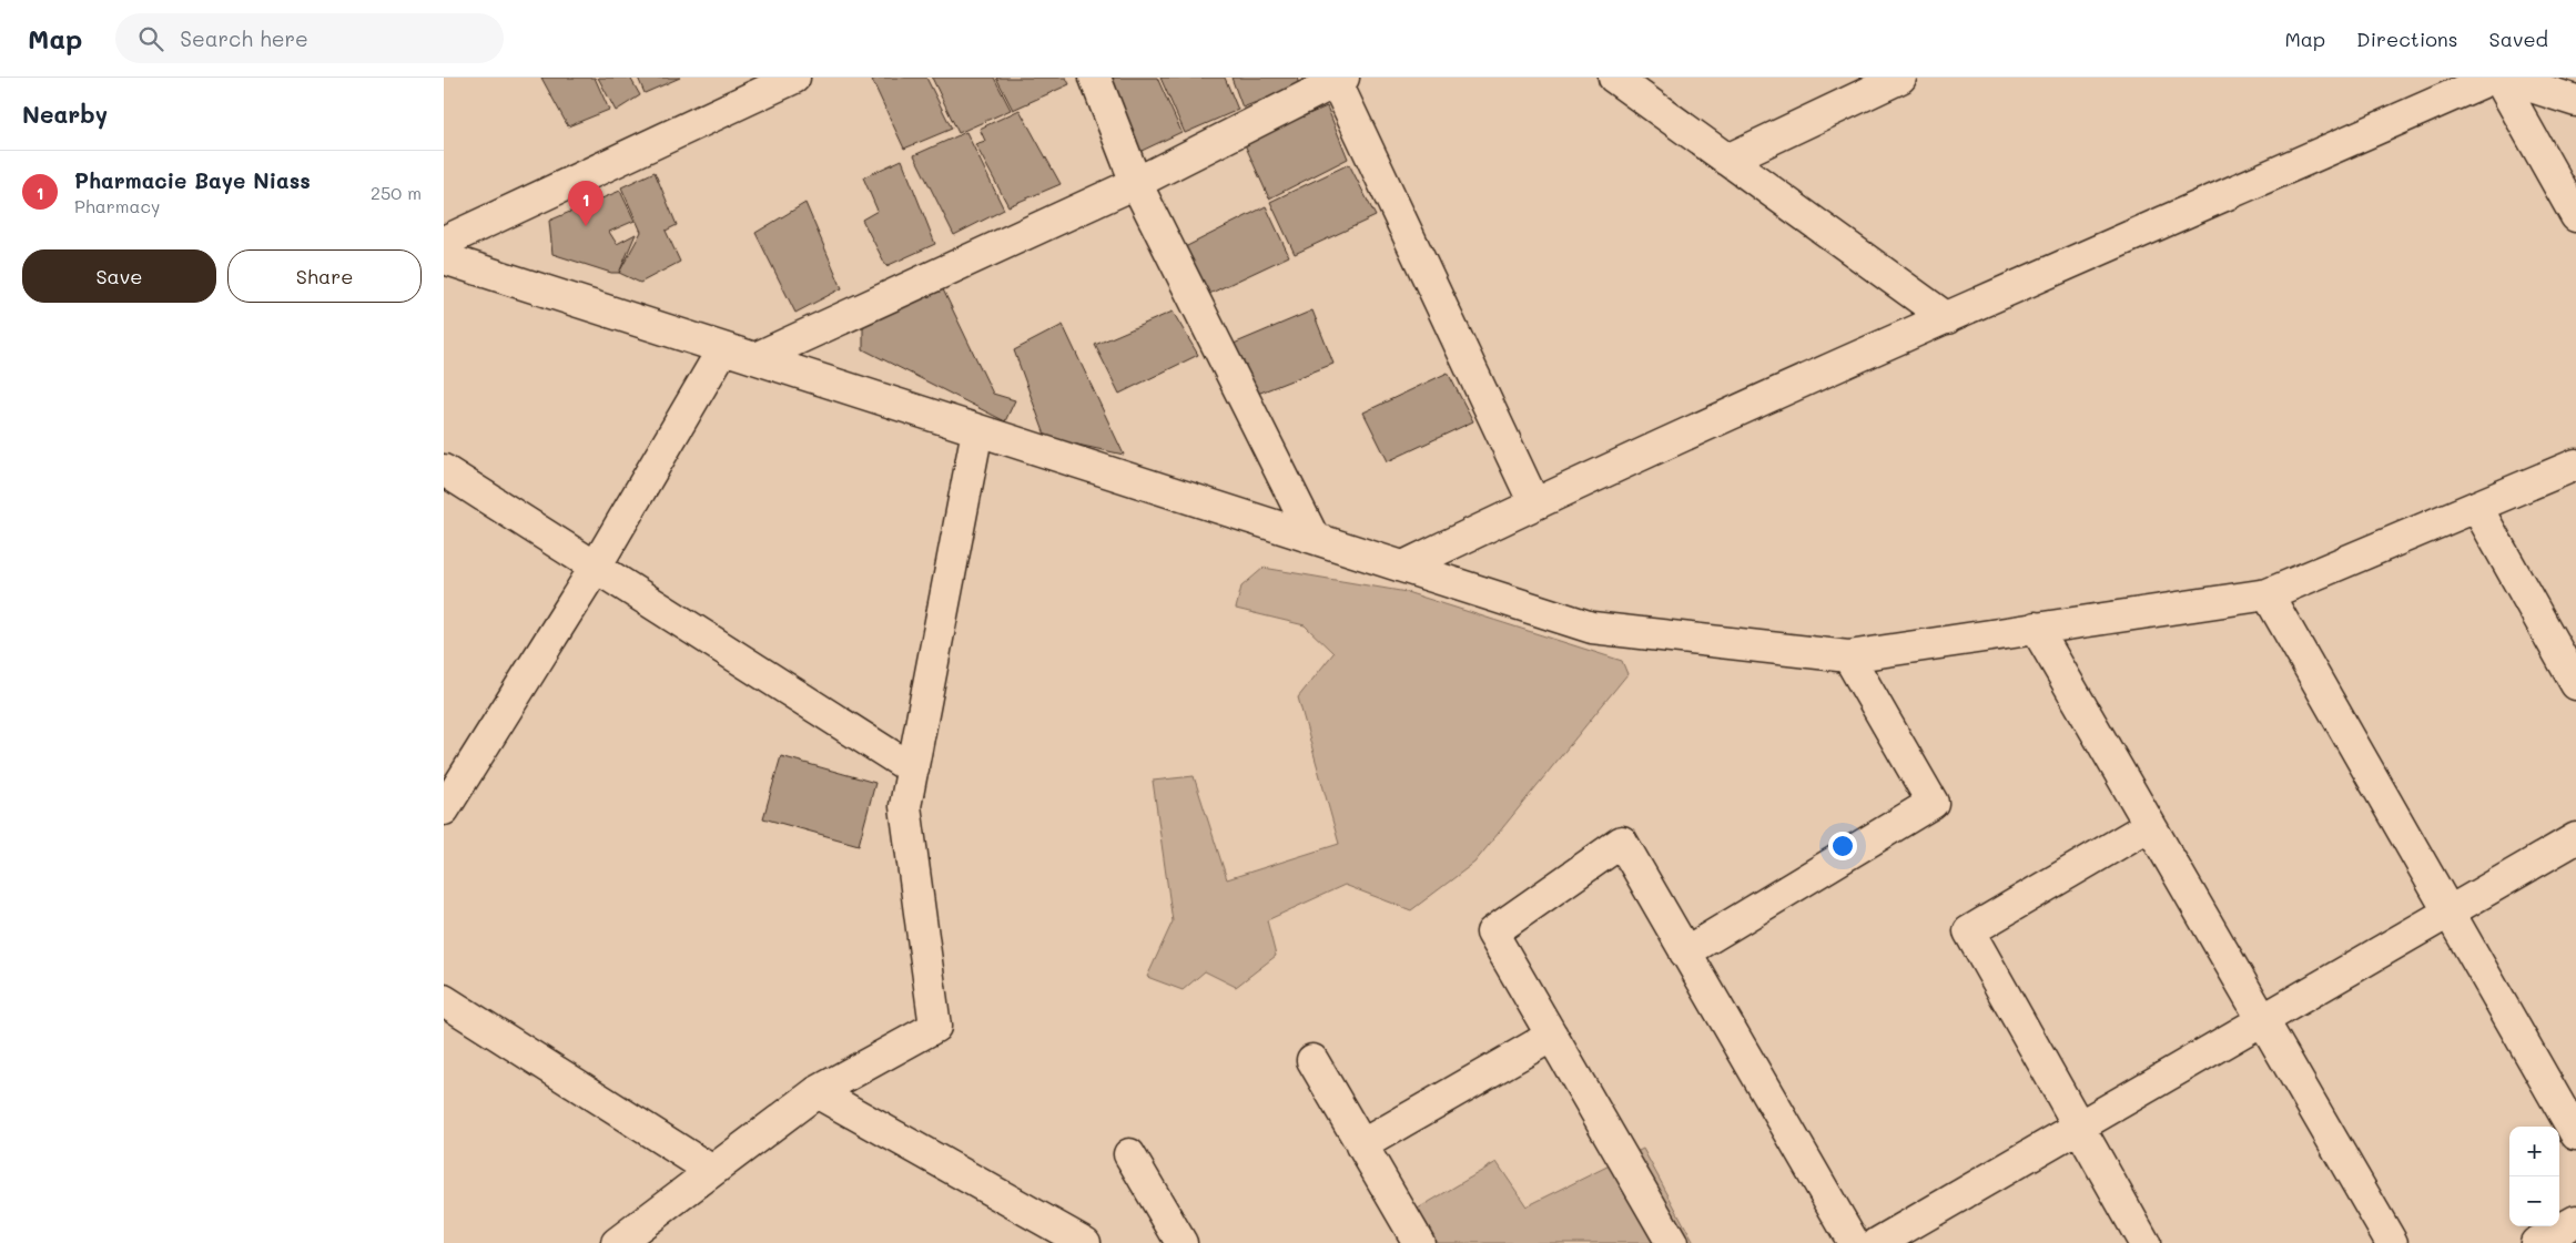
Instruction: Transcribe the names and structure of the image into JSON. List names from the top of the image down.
{
  "page": {
    "header": "Map",
    "search": "Search here",
    "nav": ["Map", "Directions", "Saved"],
    "heading": "Nearby",
    "list": [
      {
        "mark": "1",
        "name": "Pharmacie Baye Niass",
        "note": "Pharmacy",
        "value": "250 m"
      }
    ],
    "pins": "1",
    "buttons": ["Save", "Share"],
    "map_buttons": ["+", "−"]
  }
}
